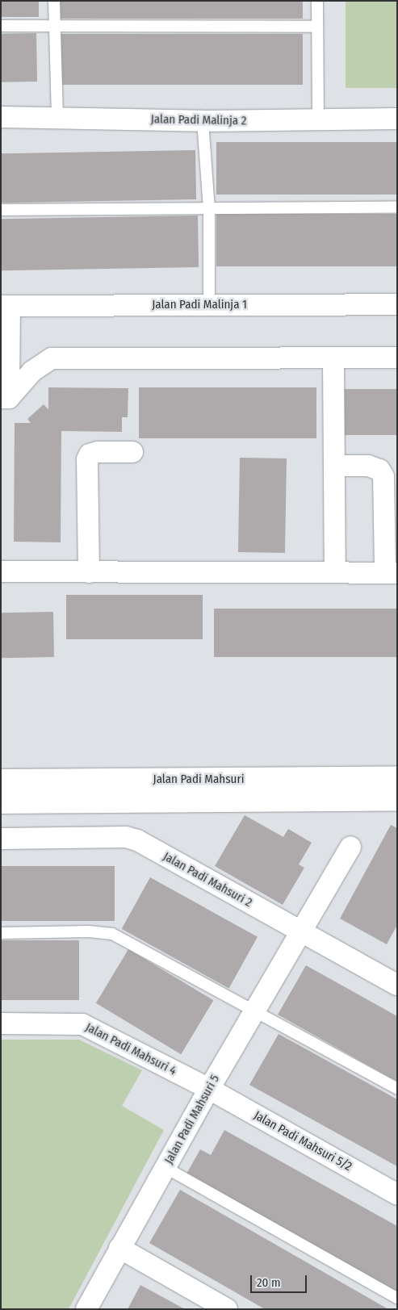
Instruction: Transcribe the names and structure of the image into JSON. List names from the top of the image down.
{
  "streets": {
    "main road": ["Jalan Padi Mahsuri"],
    "street": [
      "Jalan Padi Malinja 2",
      "Jalan Padi Malinja 1",
      "Jalan Padi Mahsuri 2",
      "Jalan Padi Mahsuri 4",
      "Jalan Padi Mahsuri 5",
      "Jalan Padi Mahsuri 5/2"
    ]
  },
  "crossings": [
    ["Jalan Padi Mahsuri 2", "Jalan Padi Mahsuri 5"],
    ["Jalan Padi Mahsuri 4", "Jalan Padi Mahsuri 5"],
    ["Jalan Padi Mahsuri 4", "Jalan Padi Mahsuri 5/2"],
    ["Jalan Padi Mahsuri 5", "Jalan Padi Mahsuri 5/2"]
  ],
  "scale_bar": "20 m"
}
